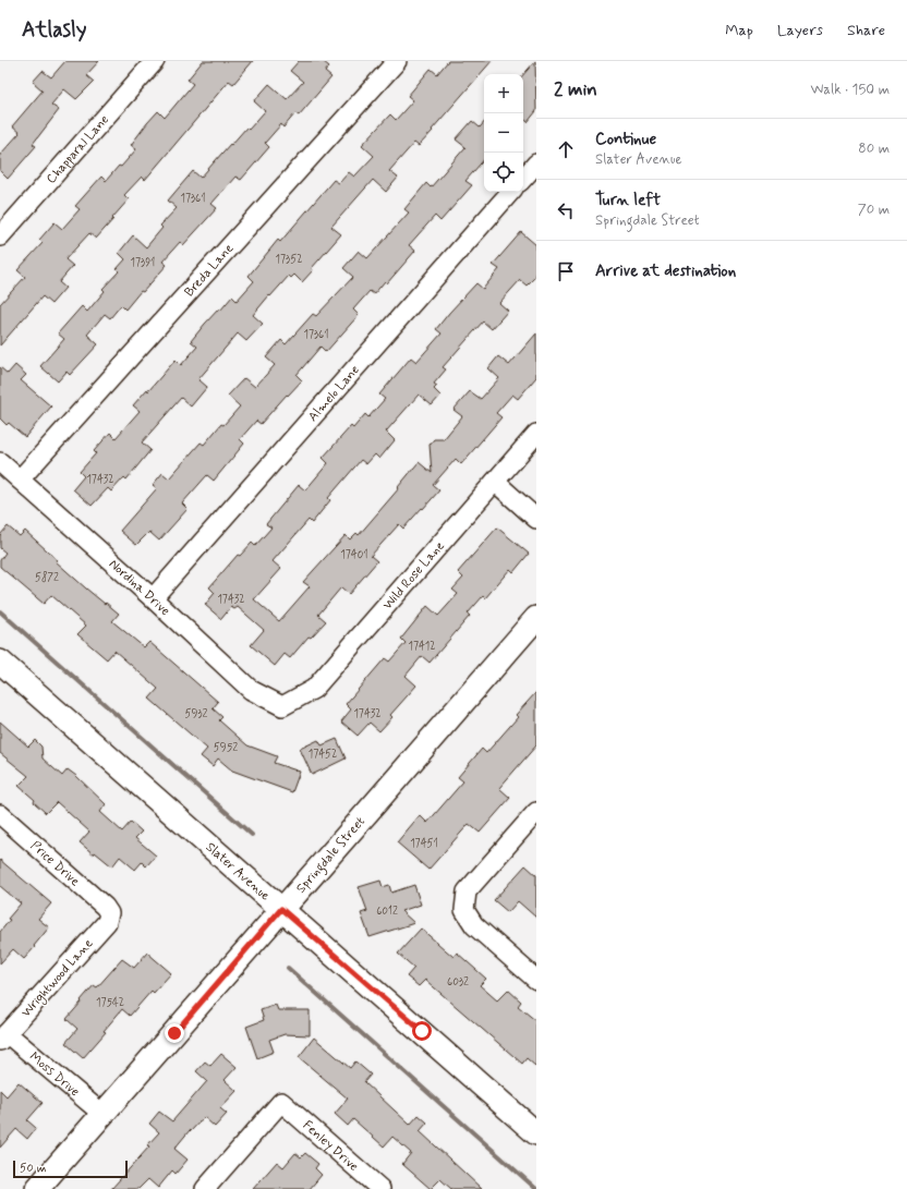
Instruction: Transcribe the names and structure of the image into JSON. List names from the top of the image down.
{
  "streets": {
    "street": [
      "Chapparal Lane",
      "Breda Lane",
      "Almelo Lane",
      "Wild Rose Lane",
      "Nordina Drive",
      "Springdale Street",
      "Price Drive",
      "Slater Avenue",
      "Wrightwood Lane",
      "Moss Drive",
      "Fenley Drive"
    ]
  },
  "crossings": [
    ["Breda Lane", "Nordina Drive"],
    ["Almelo Lane", "Nordina Drive"],
    ["Wild Rose Lane", "Nordina Drive"],
    ["Springdale Street", "Slater Avenue"],
    ["Springdale Street", "Moss Drive"],
    ["Price Drive", "Wrightwood Lane"],
    ["Wrightwood Lane", "Moss Drive"]
  ],
  "house_numbers": [
    "17361",
    "17352",
    "17391",
    "17361",
    "17432",
    "17401",
    "5872",
    "17432",
    "17412",
    "5932",
    "17432",
    "5952",
    "17452",
    "17451",
    "6012",
    "6032",
    "17542"
  ],
  "scale_bar": "50 m",
  "page": {
    "header": "Atlasly",
    "nav": ["Map", "Layers", "Share"],
    "heading": ["2 min", "Walk · 150 m"],
    "map_buttons": ["+", "−"],
    "list": [
      ["Continue", "Slater Avenue", "80 m"],
      ["Turn left", "Springdale Street", "70 m"],
      "Arrive at destination"
    ],
    "scale": "50 m"
  }
}
